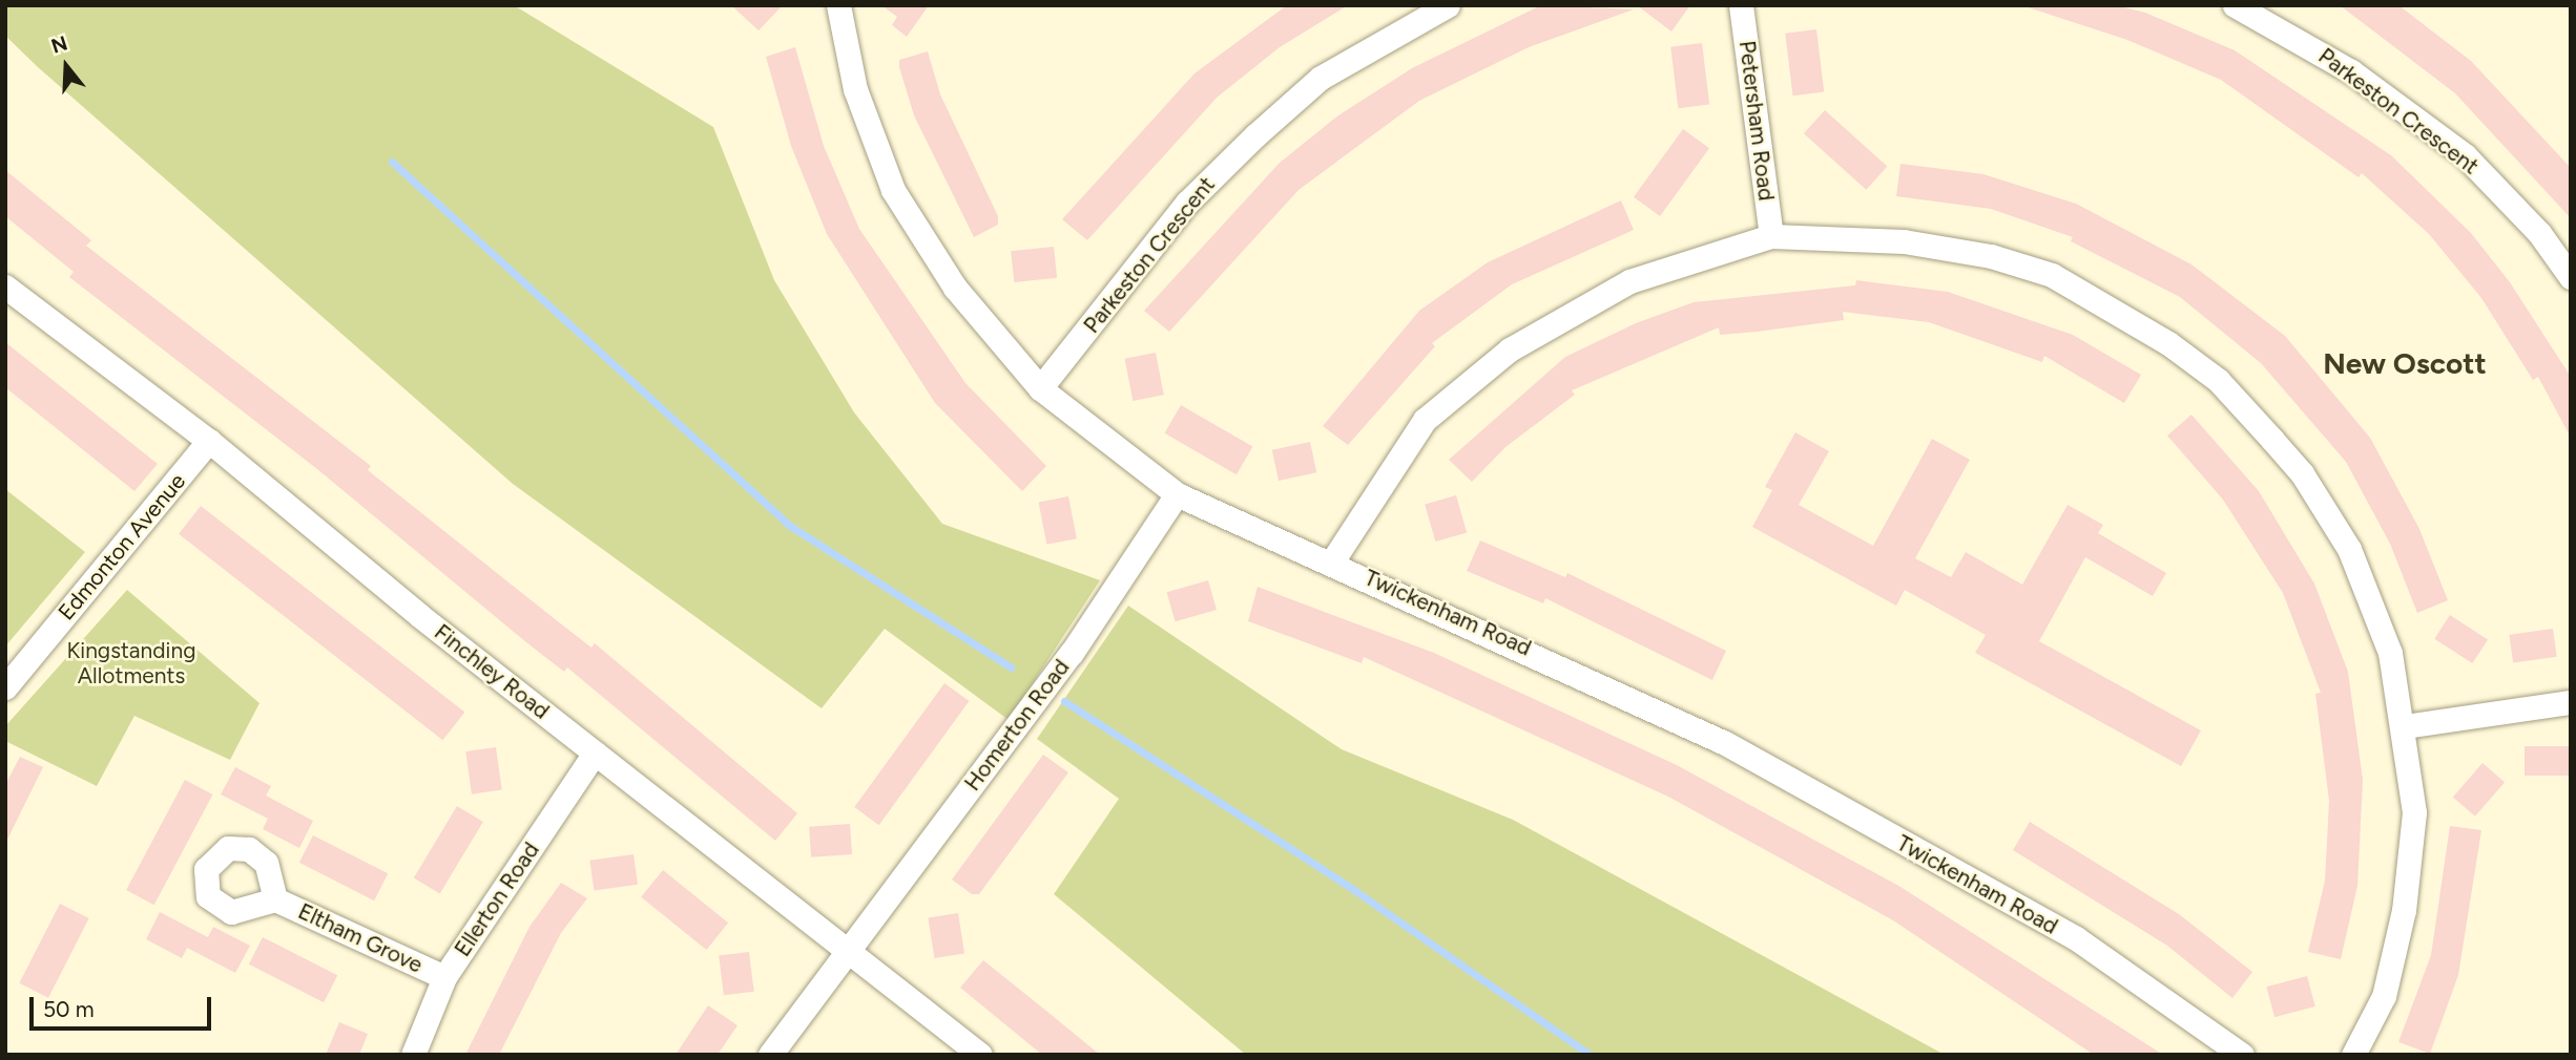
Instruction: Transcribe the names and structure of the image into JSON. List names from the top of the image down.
{
  "streets": {
    "street": [
      "Parkeston Crescent",
      "Petersham Road",
      "Edmonton Avenue",
      "Twickenham Road",
      "Finchley Road",
      "Homerton Road",
      "Ellerton Road",
      "Eltham Grove"
    ]
  },
  "crossings": [
    ["Parkeston Crescent", "Twickenham Road"],
    ["Edmonton Avenue", "Finchley Road"],
    ["Twickenham Road", "Homerton Road"],
    ["Finchley Road", "Homerton Road"],
    ["Finchley Road", "Ellerton Road"],
    ["Ellerton Road", "Eltham Grove"]
  ],
  "districts": ["New Oscott"],
  "parks": ["Kingstanding Allotments"],
  "scale_bar": "50 m",
  "north": "top"
}
